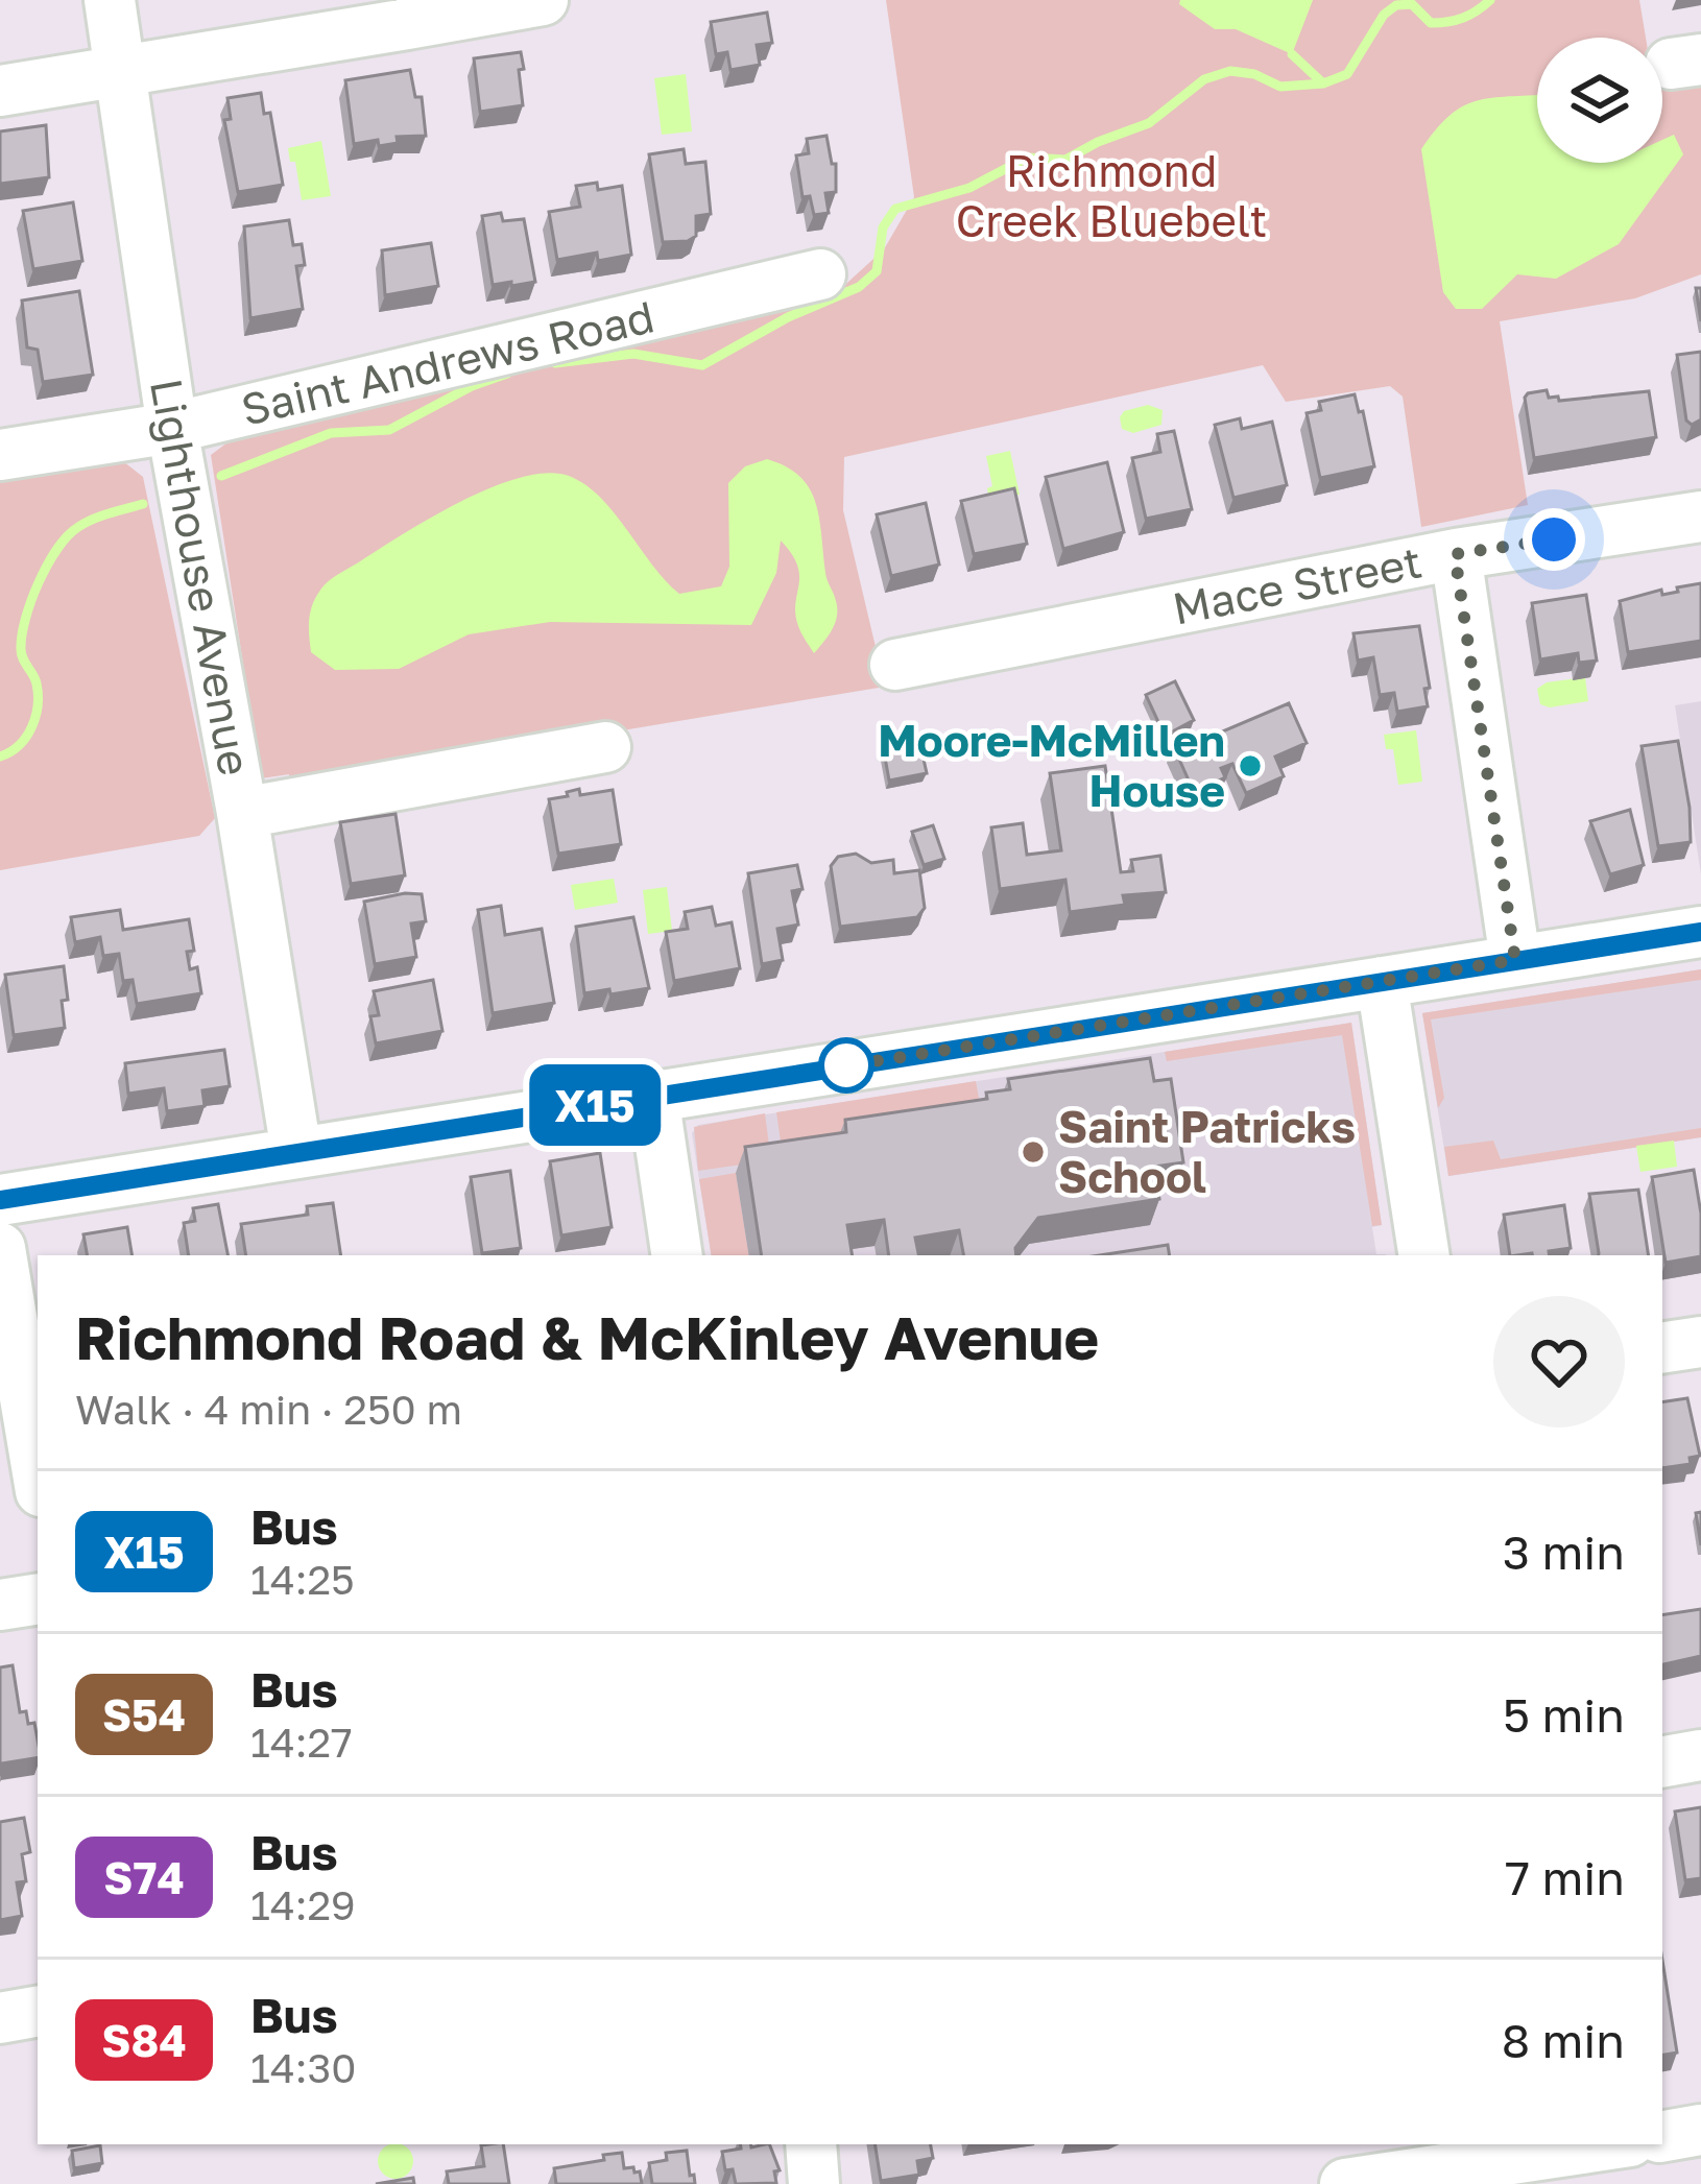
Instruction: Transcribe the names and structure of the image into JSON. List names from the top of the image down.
{
  "streets": {
    "street": ["Saint Andrews Road", "Lighthouse Avenue", "Mace Street"]
  },
  "crossings": [
    ["Saint Andrews Road", "Lighthouse Avenue"]
  ],
  "parks": ["Richmond Creek Bluebelt"],
  "places": ["Moore-McMillen House", "Saint Patricks School"],
  "lines": ["bus line X15"],
  "page": {
    "on_map": "X15",
    "heading": ["Richmond Road & McKinley Avenue", "Walk · 4 min · 250 m"],
    "list": [
      {
        "mark": "X15",
        "name": "Bus",
        "note": "14:25",
        "value": "3 min"
      },
      {
        "mark": "S54",
        "name": "Bus",
        "note": "14:27",
        "value": "5 min"
      },
      {
        "mark": "S74",
        "name": "Bus",
        "note": "14:29",
        "value": "7 min"
      },
      {
        "mark": "S84",
        "name": "Bus",
        "note": "14:30",
        "value": "8 min"
      }
    ]
  }
}
